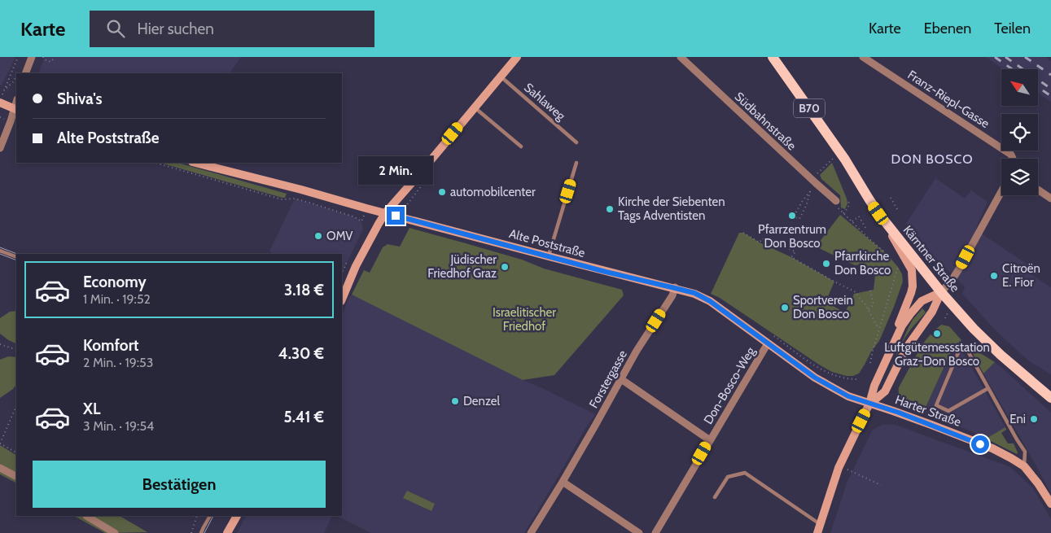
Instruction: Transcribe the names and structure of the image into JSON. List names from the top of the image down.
{
  "streets": {
    "main road": [
      "B70",
      "Alte Poststraße",
      "Kärntner Straße",
      "Harter Straße"
    ],
    "street": [
      "Franz-Riepl-Gasse",
      "Südbahnstraße",
      "Forstergasse",
      "Don-Bosco-Weg"
    ],
    "lane": ["Sahlaweg"]
  },
  "crossings": [
    ["Alte Poststraße", "Forstergasse"],
    ["Alte Poststraße", "Don-Bosco-Weg"],
    ["Alte Poststraße", "Harter Straße"],
    ["Forstergasse", "Don-Bosco-Weg"]
  ],
  "districts": ["DON BOSCO"],
  "parks": ["Israelitischer Friedhof"],
  "places": [
    "automobilcenter",
    "Kirche der Siebenten Tags Adventisten",
    "Pfarrzentrum Don Bosco",
    "OMV",
    "Pfarrkirche Don Bosco",
    "Jüdischer Friedhof Graz",
    "Citroën E. Fior",
    "Sportverein Don Bosco",
    "Luftgütemessstation Graz-Don Bosco",
    "Denzel",
    "Eni"
  ],
  "north": "top left",
  "page": {
    "header": "Karte",
    "search": "Hier suchen",
    "nav": ["Karte", "Ebenen", "Teilen"],
    "banner": ["Shiva's", "Alte Poststraße"],
    "bubble": "2 Min.",
    "list": [
      {
        "name": "Economy",
        "note": "1 Min. · 19:52",
        "value": "3.18 €"
      },
      {
        "name": "Komfort",
        "note": "2 Min. · 19:53",
        "value": "4.30 €"
      },
      {
        "name": "XL",
        "note": "3 Min. · 19:54",
        "value": "5.41 €"
      }
    ],
    "buttons": "Bestätigen"
  }
}
